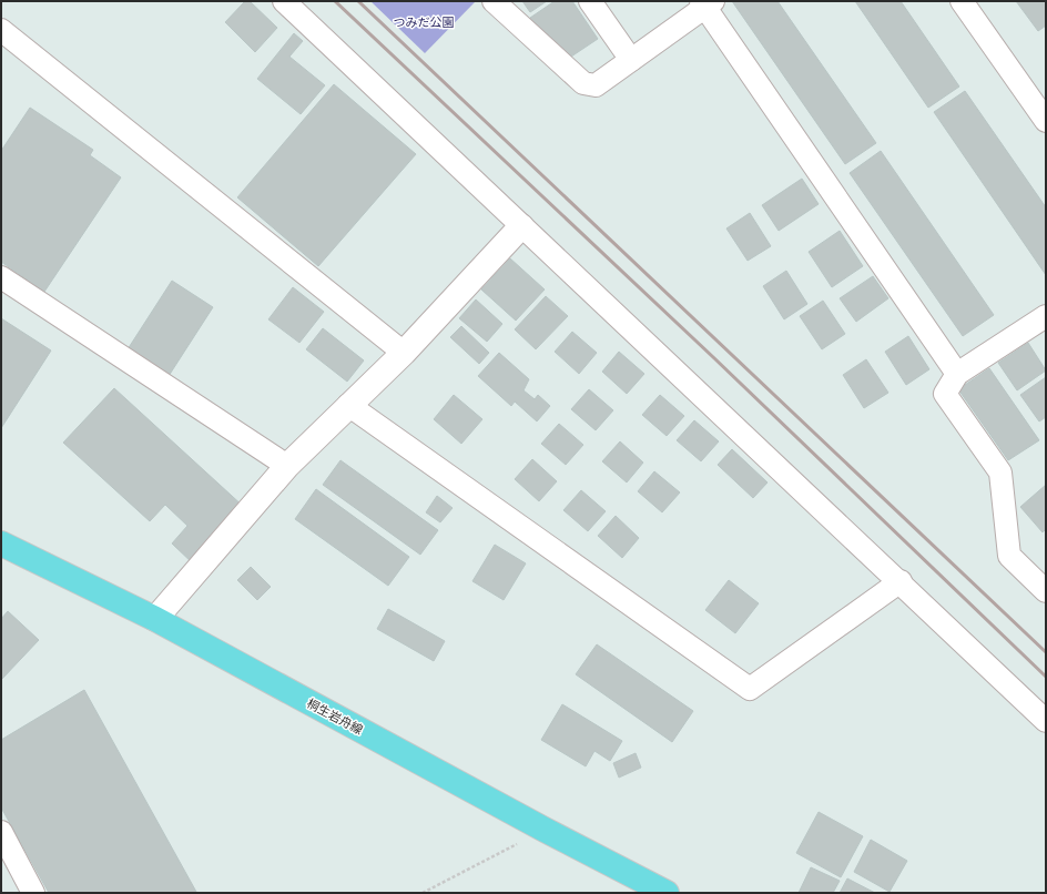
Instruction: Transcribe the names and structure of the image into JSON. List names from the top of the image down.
{
  "streets": {
    "main road": ["桐生岩舟線"]
  },
  "parks": ["つみだ公園"]
}
